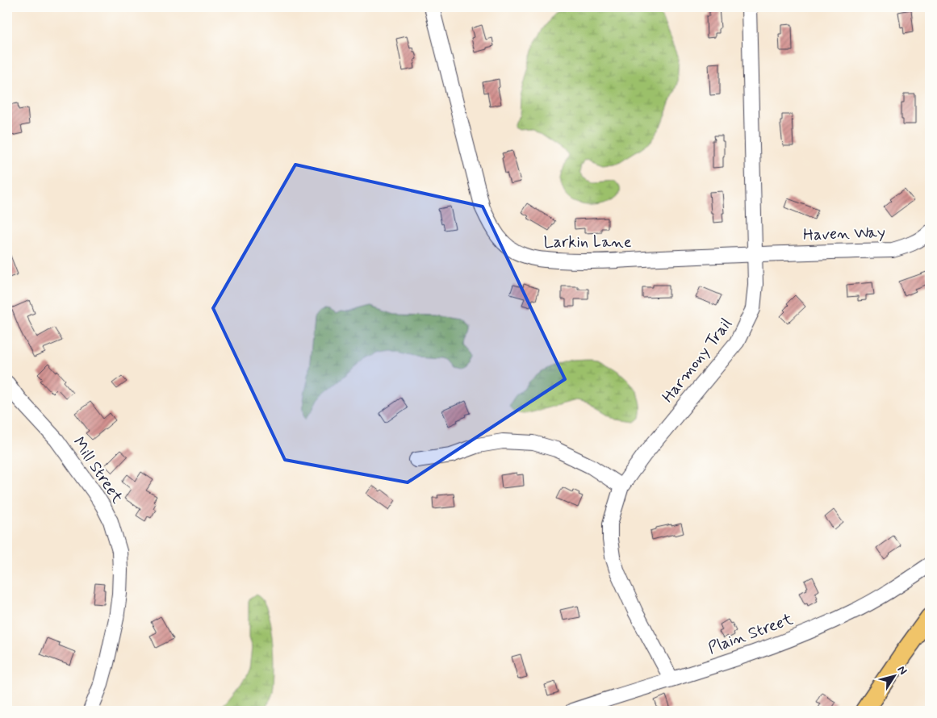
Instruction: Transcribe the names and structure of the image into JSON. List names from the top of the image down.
{
  "streets": {
    "street": [
      "Haven Way",
      "Larkin Lane",
      "Harmony Trail",
      "Mill Street",
      "Plain Street"
    ]
  },
  "crossings": [
    ["Haven Way", "Larkin Lane"],
    ["Haven Way", "Harmony Trail"],
    ["Larkin Lane", "Harmony Trail"],
    ["Harmony Trail", "Plain Street"]
  ],
  "north": "top right"
}
